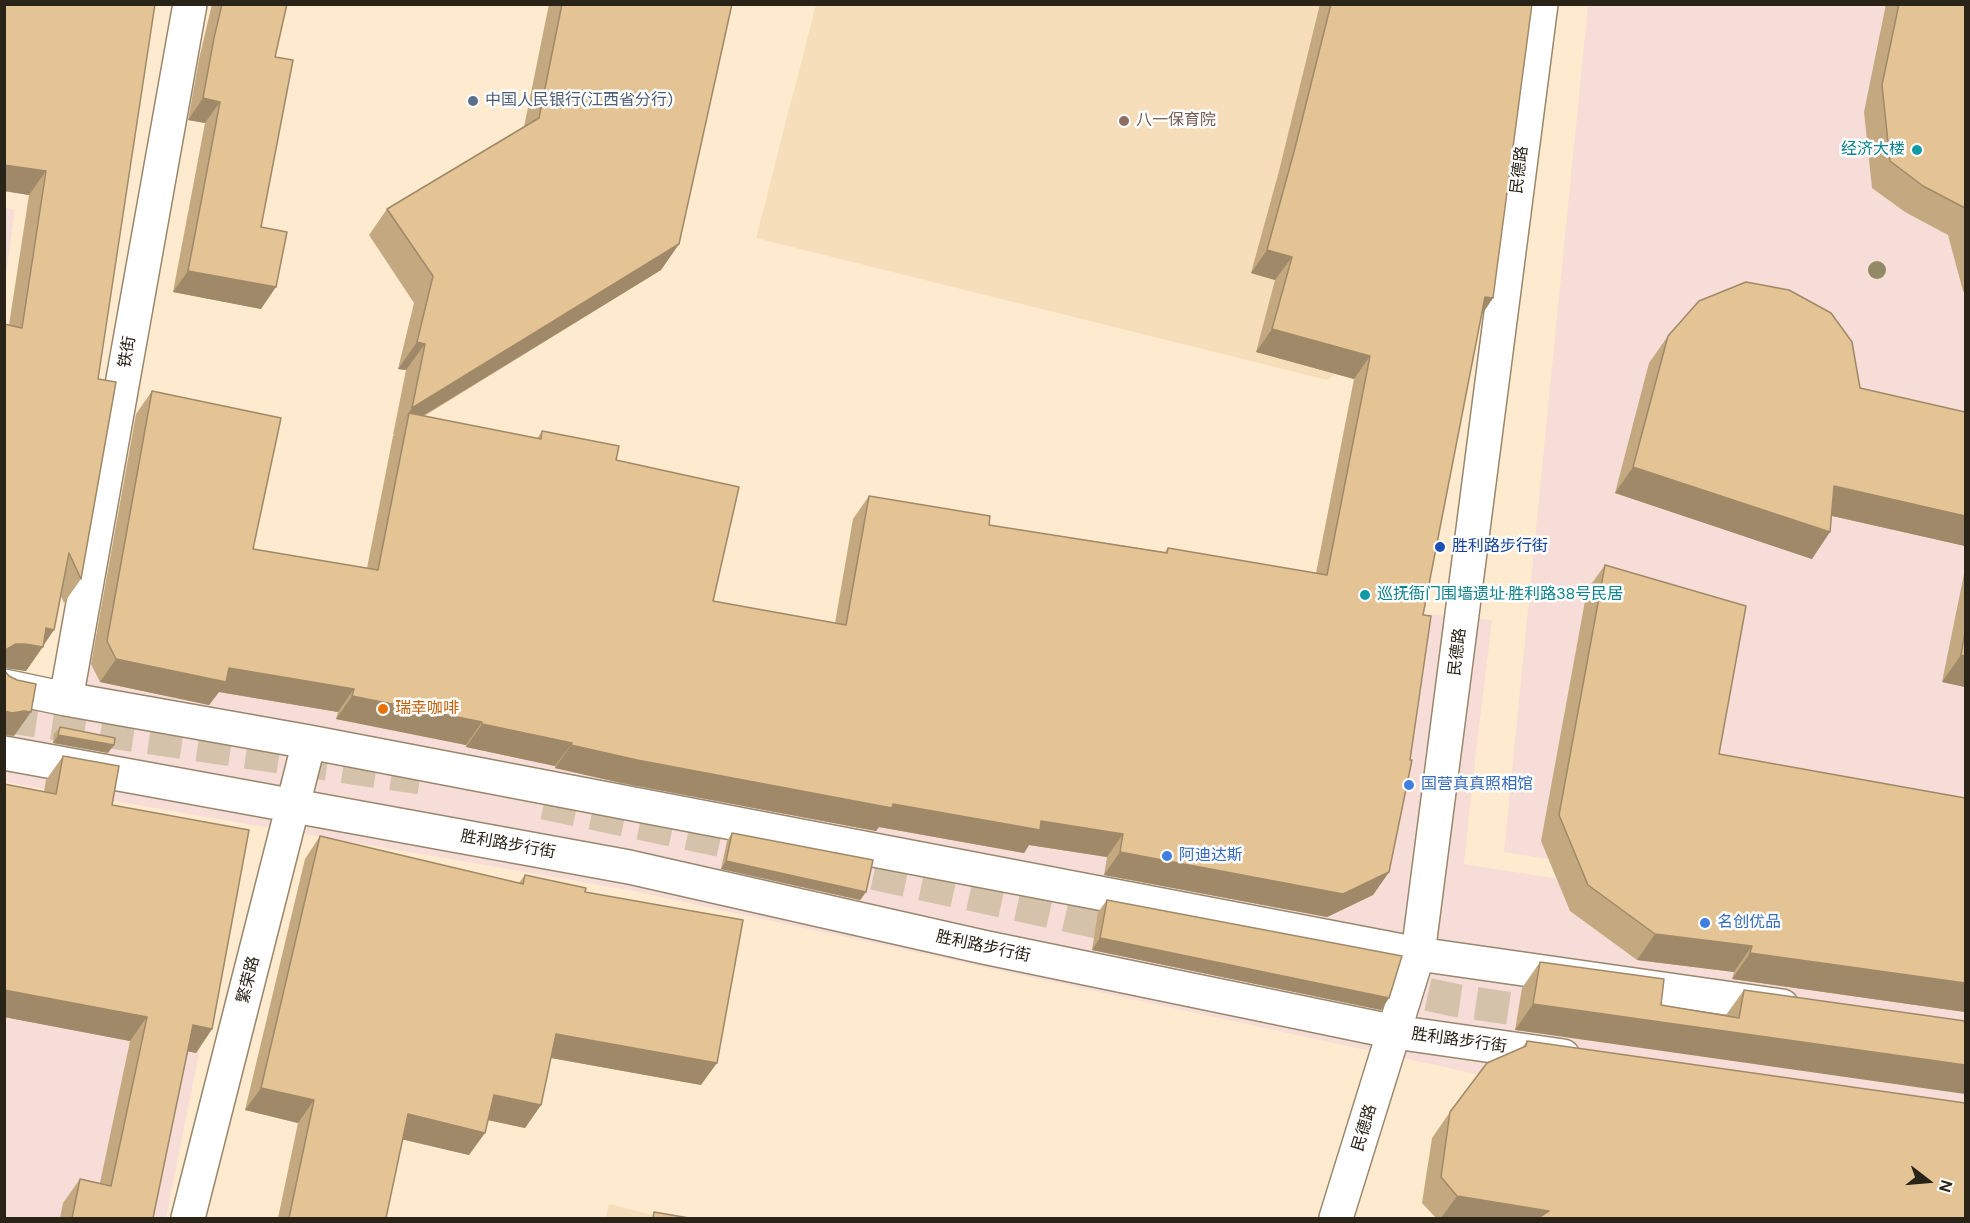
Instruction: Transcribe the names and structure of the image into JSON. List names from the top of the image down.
{
  "streets": {
    "street": [
      "民德路",
      "铁街",
      "胜利路步行街",
      "繁荣路"
    ]
  },
  "crossings": [
    ["民德路", "胜利路步行街"],
    ["胜利路步行街", "繁荣路"]
  ],
  "places": [
    "中国人民银行(江西省分行)",
    "八一保育院",
    "经济大楼",
    "胜利路步行街",
    "巡抚衙门围墙遗址·胜利路38号民居",
    "瑞幸咖啡",
    "国营真真照相馆",
    "阿迪达斯",
    "名创优品"
  ],
  "north": "right"
}
